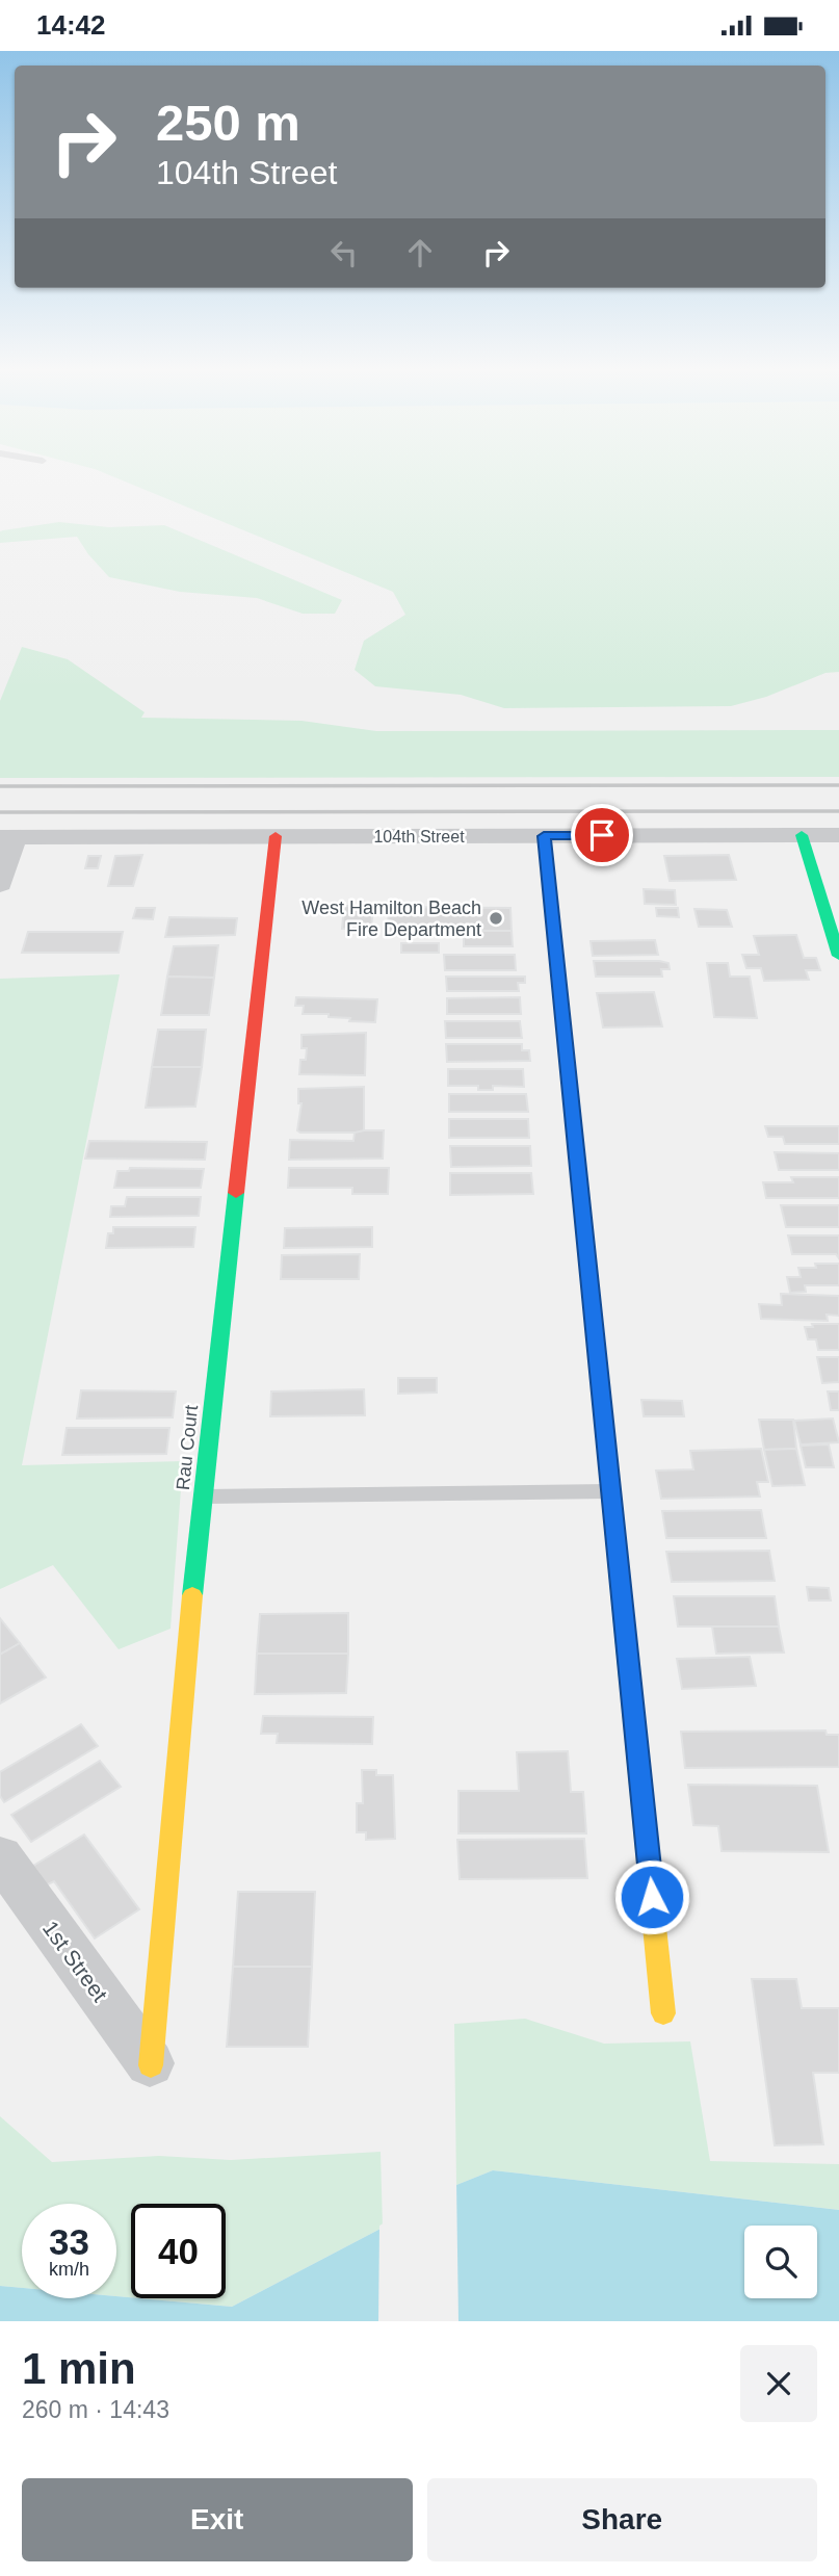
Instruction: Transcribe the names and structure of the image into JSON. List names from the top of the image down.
{
  "streets": {
    "street": ["104th Street", "Rau Court", "1st Street"]
  },
  "crossings": [
    ["104th Street", "Rau Court"],
    ["Rau Court", "1st Street"]
  ],
  "places": ["West Hamilton Beach Fire Department"],
  "page": {
    "status": "14:42",
    "turn": ["250 m", "104th Street"],
    "speed": "33 km/h",
    "limit": "40",
    "heading": ["1 min", "260 m · 14:43"],
    "buttons": ["Exit", "Share"]
  }
}
